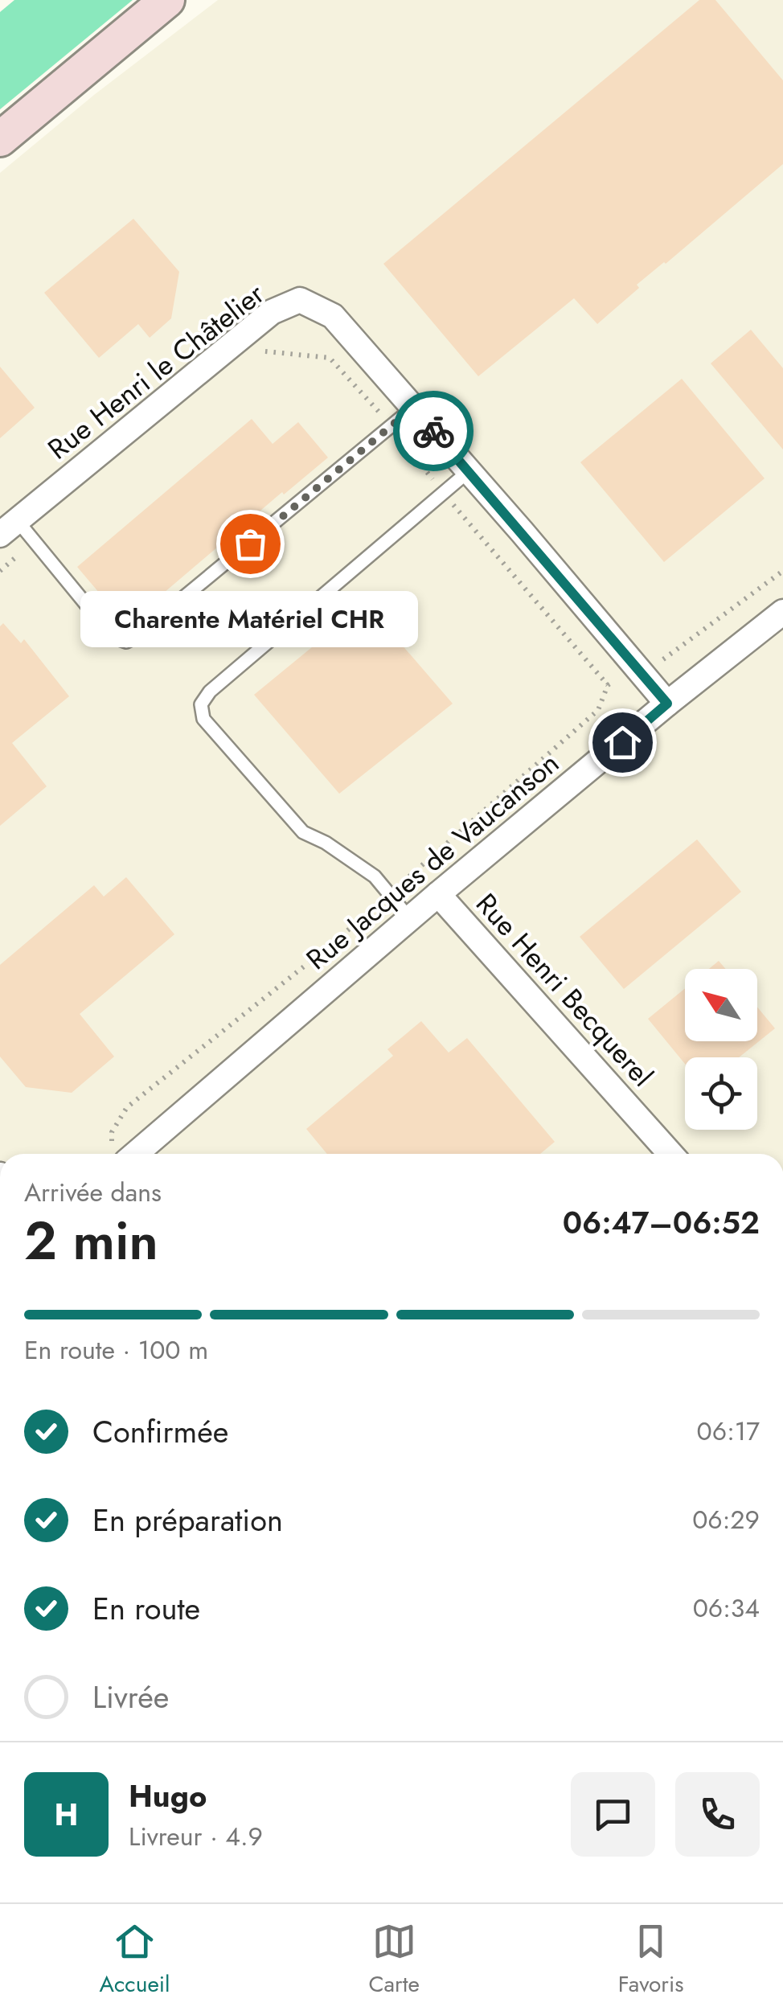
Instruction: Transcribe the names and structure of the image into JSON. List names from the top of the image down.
{
  "streets": {
    "street": ["Rue Henri le Châtelier", "Rue Jacques de Vaucanson", "Rue Henri Becquerel"]
  },
  "crossings": [
    ["Rue Henri le Châtelier", "Rue Jacques de Vaucanson"],
    ["Rue Jacques de Vaucanson", "Rue Henri Becquerel"]
  ],
  "places": ["Charente Matériel CHR"],
  "north": "top left",
  "page": {
    "bubble": "Charente Matériel CHR",
    "heading": ["2 min", "Arrivée dans", "06:47–06:52"],
    "panel": ["Hugo", "Livreur · 4.9"],
    "bar": "En route · 100 m",
    "list": [
      ["Confirmée", "06:17"],
      ["En préparation", "06:29"],
      ["En route", "06:34"],
      "Livrée"
    ],
    "round": "H",
    "tabs": ["Accueil", "Carte", "Favoris"]
  }
}
